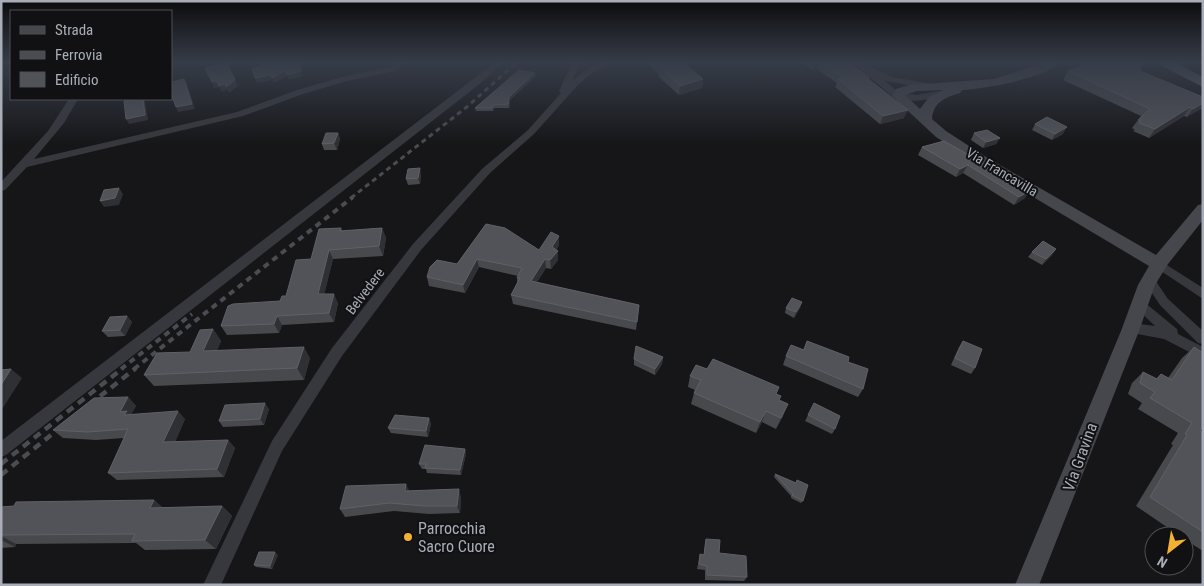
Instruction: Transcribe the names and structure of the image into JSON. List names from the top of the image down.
{
  "streets": {
    "main road": ["Via Francavilla", "Via Gravina"],
    "street": ["Belvedere"]
  },
  "crossings": [
    ["Via Francavilla", "Via Gravina"]
  ],
  "places": ["Parrocchia Sacro Cuore"],
  "legend": ["Strada", "Ferrovia", "Edificio"],
  "north": "bottom left"
}
